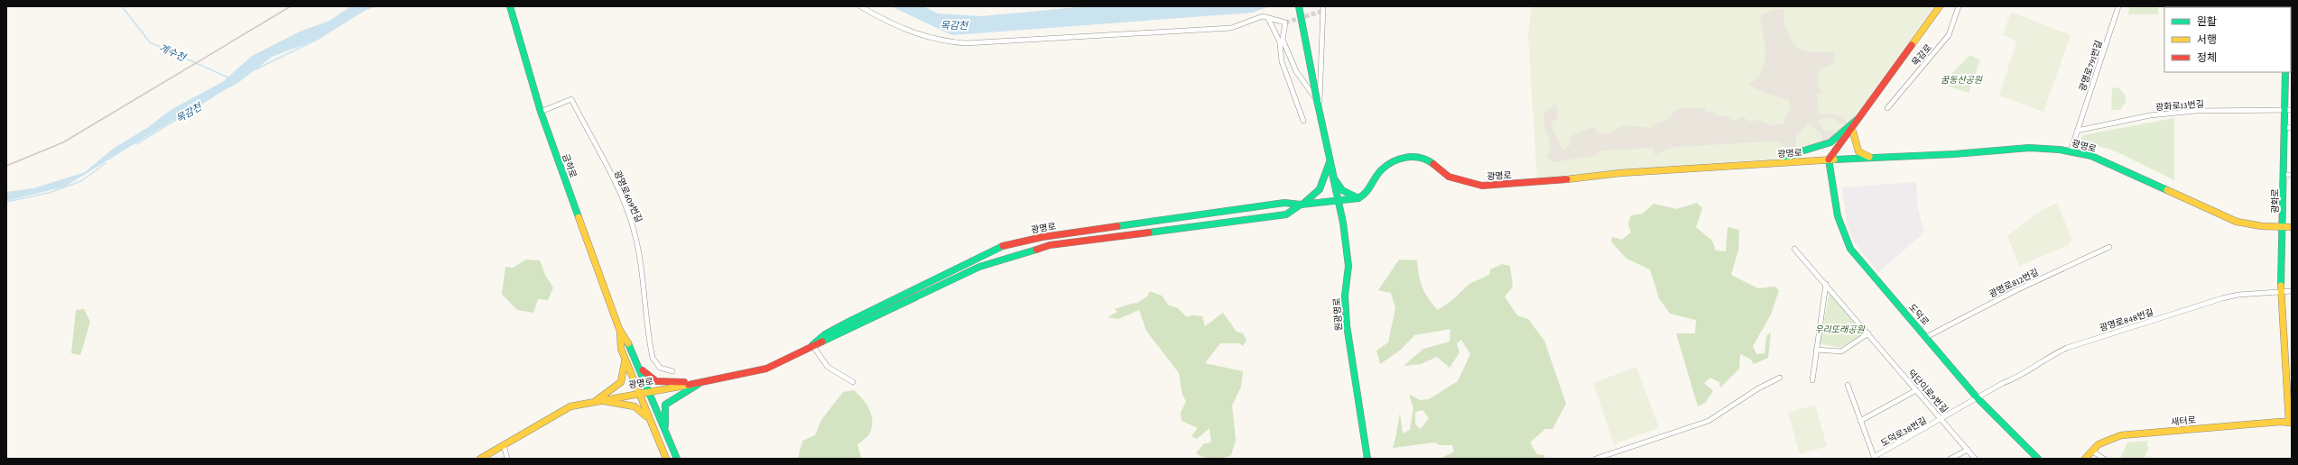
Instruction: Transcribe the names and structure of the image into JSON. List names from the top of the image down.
{
  "streets": {
    "main road": [
      "광명로",
      "금하로",
      "광화로",
      "원광명로",
      "도덕로",
      "새터로"
    ],
    "street": [
      "목감로",
      "광명로791번길",
      "광화로13번길",
      "광명로609번길",
      "광명로812번길",
      "광명로848번길",
      "덕단이로9번길",
      "도덕로38번길"
    ]
  },
  "crossings": [
    ["광명로791번길", "광화로13번길"],
    ["광명로791번길", "광명로"],
    ["광화로13번길", "광화로"],
    ["광명로", "금하로"],
    ["광명로", "광화로"],
    ["광명로", "원광명로"],
    ["광명로", "도덕로"],
    ["금하로", "광명로609번길"],
    ["광화로", "광명로848번길"],
    ["광화로", "새터로"],
    ["광명로812번길", "도덕로"],
    ["도덕로", "광명로848번길"],
    ["도덕로", "도덕로38번길"],
    ["광명로848번길", "도덕로38번길"],
    ["덕단이로9번길", "도덕로38번길"]
  ],
  "water": ["목감천", "계수천"],
  "parks": ["꿈동산공원", "우리또래공원"],
  "legend": ["원활", "서행", "정체"]
}
